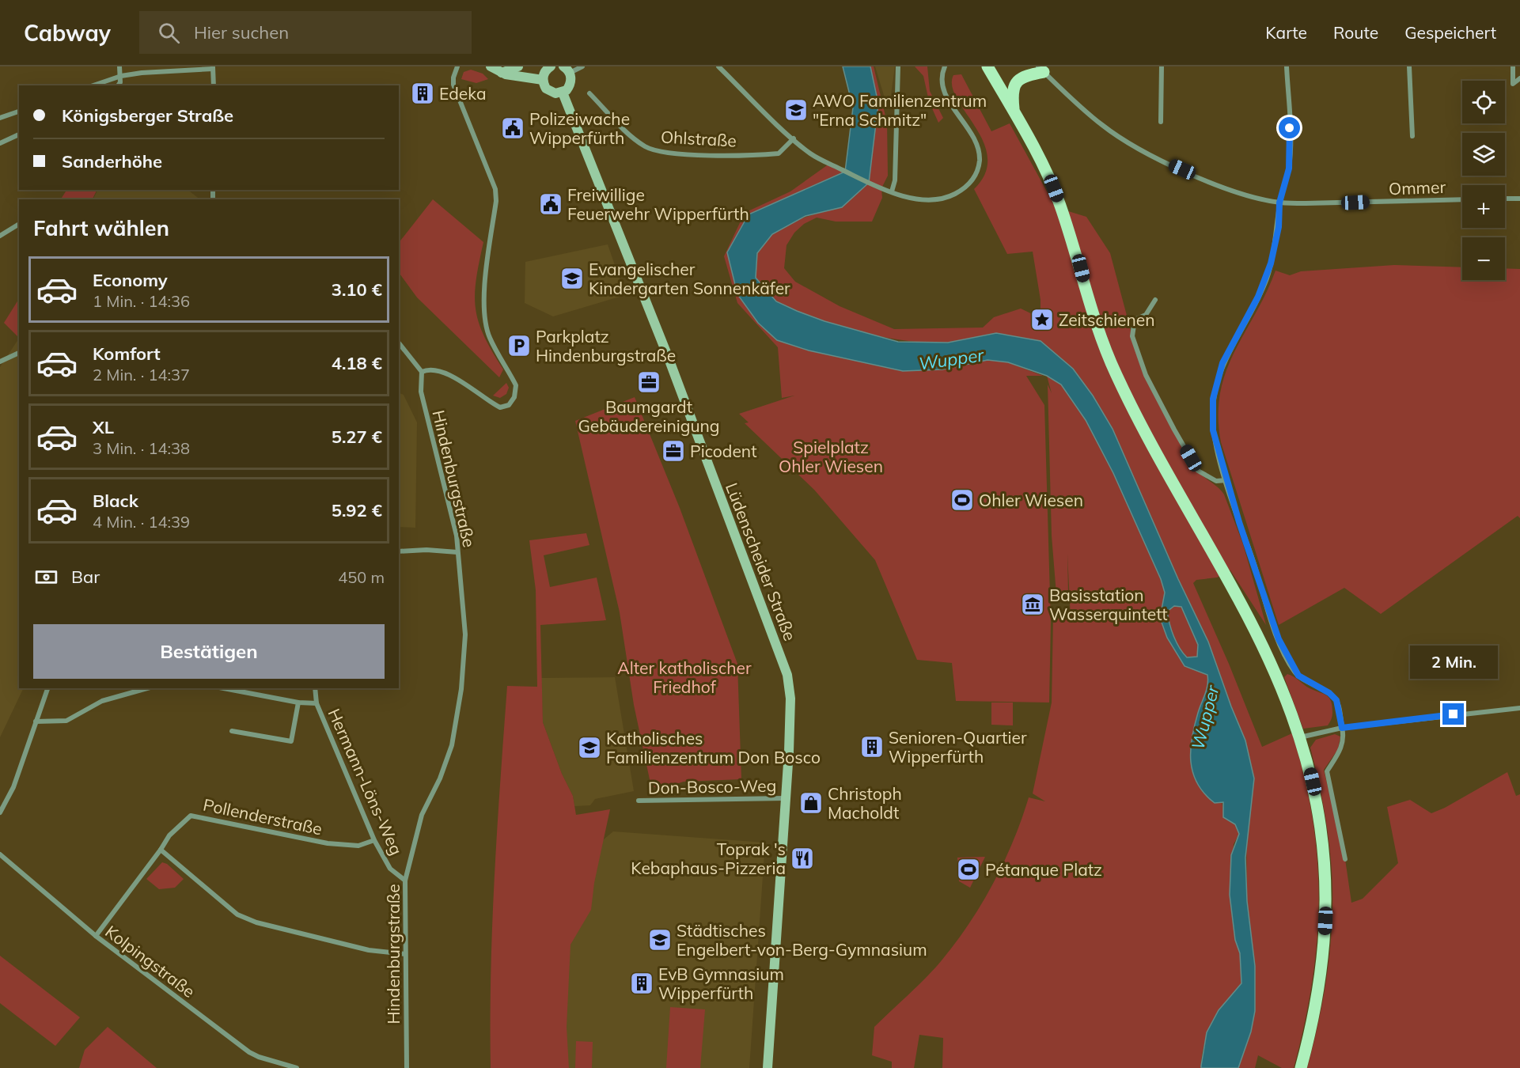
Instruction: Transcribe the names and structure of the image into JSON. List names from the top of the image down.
{
  "streets": {
    "main road": ["Lüdenscheider Straße"],
    "street": [
      "Ohlstraße",
      "Ommer",
      "Hindenburgstraße",
      "Hermann-Löns-Weg",
      "Don-Bosco-Weg",
      "Pollenderstraße",
      "Kolpingstraße"
    ]
  },
  "crossings": [
    ["Hindenburgstraße", "Hermann-Löns-Weg"],
    ["Lüdenscheider Straße", "Don-Bosco-Weg"],
    ["Hermann-Löns-Weg", "Pollenderstraße"]
  ],
  "water": ["Wupper"],
  "parks": ["Spielplatz Ohler Wiesen", "Alter katholischer Friedhof"],
  "places": {
    "building": ["Edeka", "Senioren-Quartier Wipperfürth", "EvB Gymnasium Wipperfürth"],
    "school or university": [
      "AWO Familienzentrum \"Erna Schmitz\"",
      "Evangelischer Kindergarten Sonnenkäfer",
      "Katholisches Familienzentrum Don Bosco",
      "Städtisches Engelbert-von-Berg-Gymnasium"
    ],
    "public building": ["Polizeiwache Wipperfürth", "Freiwillige Feuerwehr Wipperfürth"],
    "place": ["Zeitschienen"],
    "parking": ["Parkplatz Hindenburgstraße"],
    "office": ["Baumgardt Gebäudereinigung", "Picodent"],
    "sports": ["Ohler Wiesen", "Pétanque Platz"],
    "museum": ["Basisstation Wasserquintett"],
    "shop": ["Christoph Macholdt"],
    "restaurant": ["Toprak 's Kebaphaus-Pizzeria"]
  },
  "page": {
    "header": "Cabway",
    "search": "Hier suchen",
    "nav": ["Karte", "Route", "Gespeichert"],
    "map_buttons": ["+", "−"],
    "banner": ["Königsberger Straße", "Sanderhöhe"],
    "heading": "Fahrt wählen",
    "list": [
      {
        "name": "Economy",
        "note": "1 Min. · 14:36",
        "value": "3.10 €"
      },
      {
        "name": "Komfort",
        "note": "2 Min. · 14:37",
        "value": "4.18 €"
      },
      {
        "name": "XL",
        "note": "3 Min. · 14:38",
        "value": "5.27 €"
      },
      {
        "name": "Black",
        "note": "4 Min. · 14:39",
        "value": "5.92 €"
      }
    ],
    "pay": ["Bar", "450 m"],
    "buttons": "Bestätigen",
    "bubble": "2 Min."
  }
}
